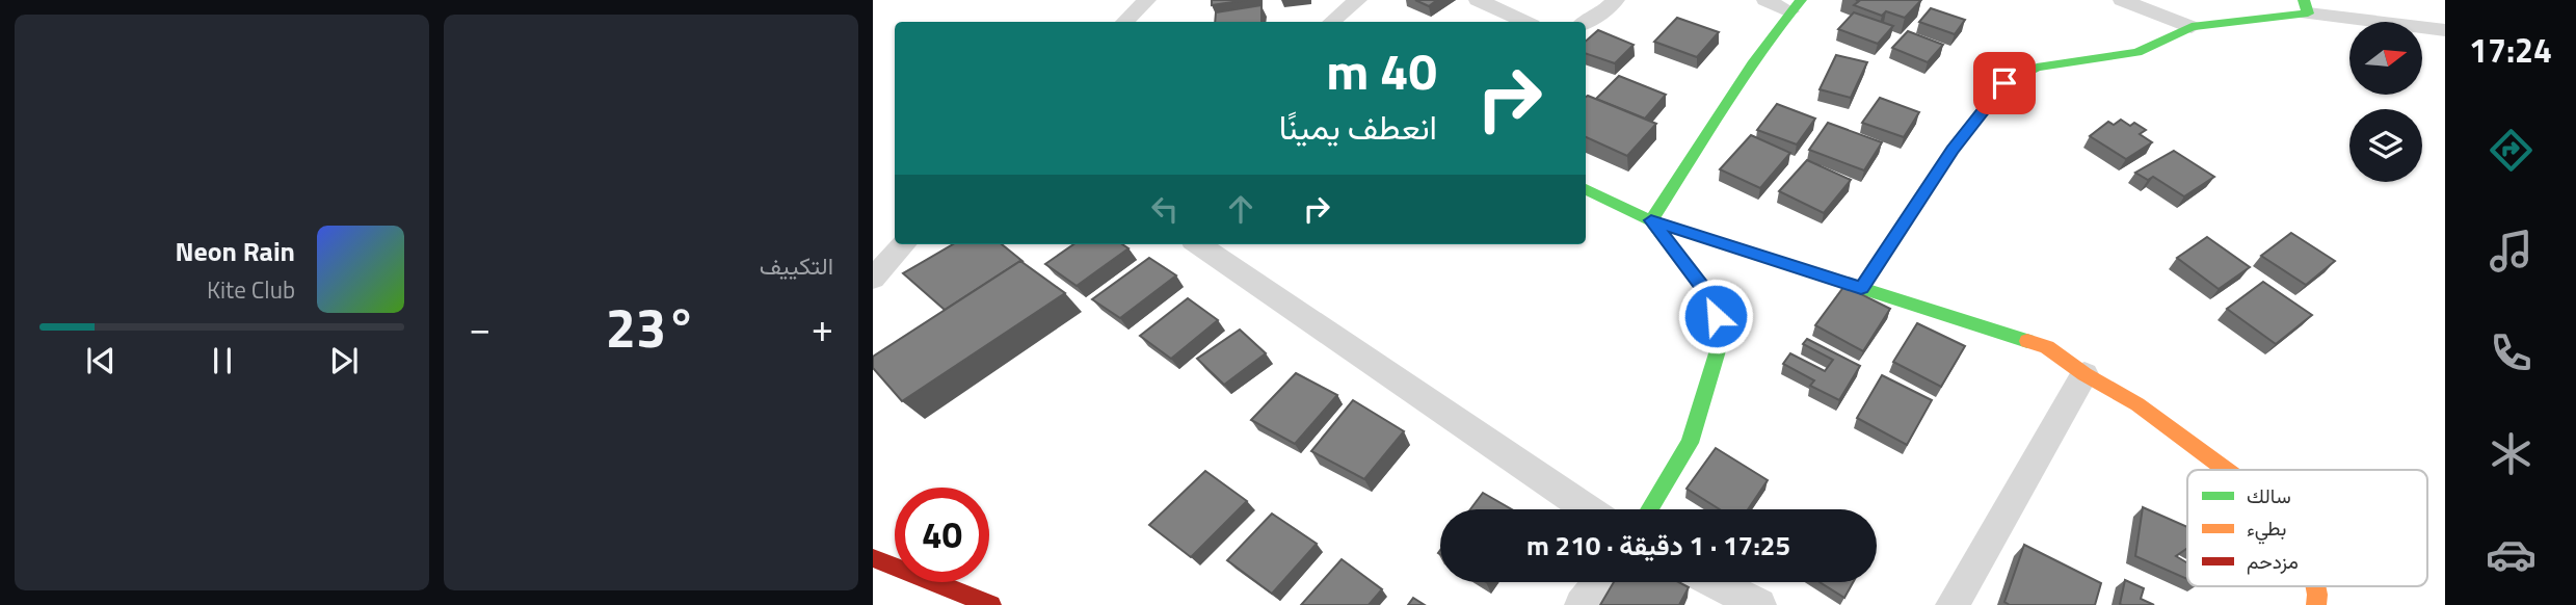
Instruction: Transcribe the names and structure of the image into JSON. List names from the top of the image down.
{
  "legend": ["سالك", "بطيء", "مزدحم"],
  "north": "right",
  "page": {
    "tabs": "17:24",
    "tile": "التكييف",
    "turn": ["40 m", "انعطف يمينًا"],
    "song": ["Neon Rain", "Kite Club"],
    "heat": ["−", "23°", "+"],
    "limit": "40",
    "trip": "17:25 · 1 دقيقة · 210 m"
  }
}
